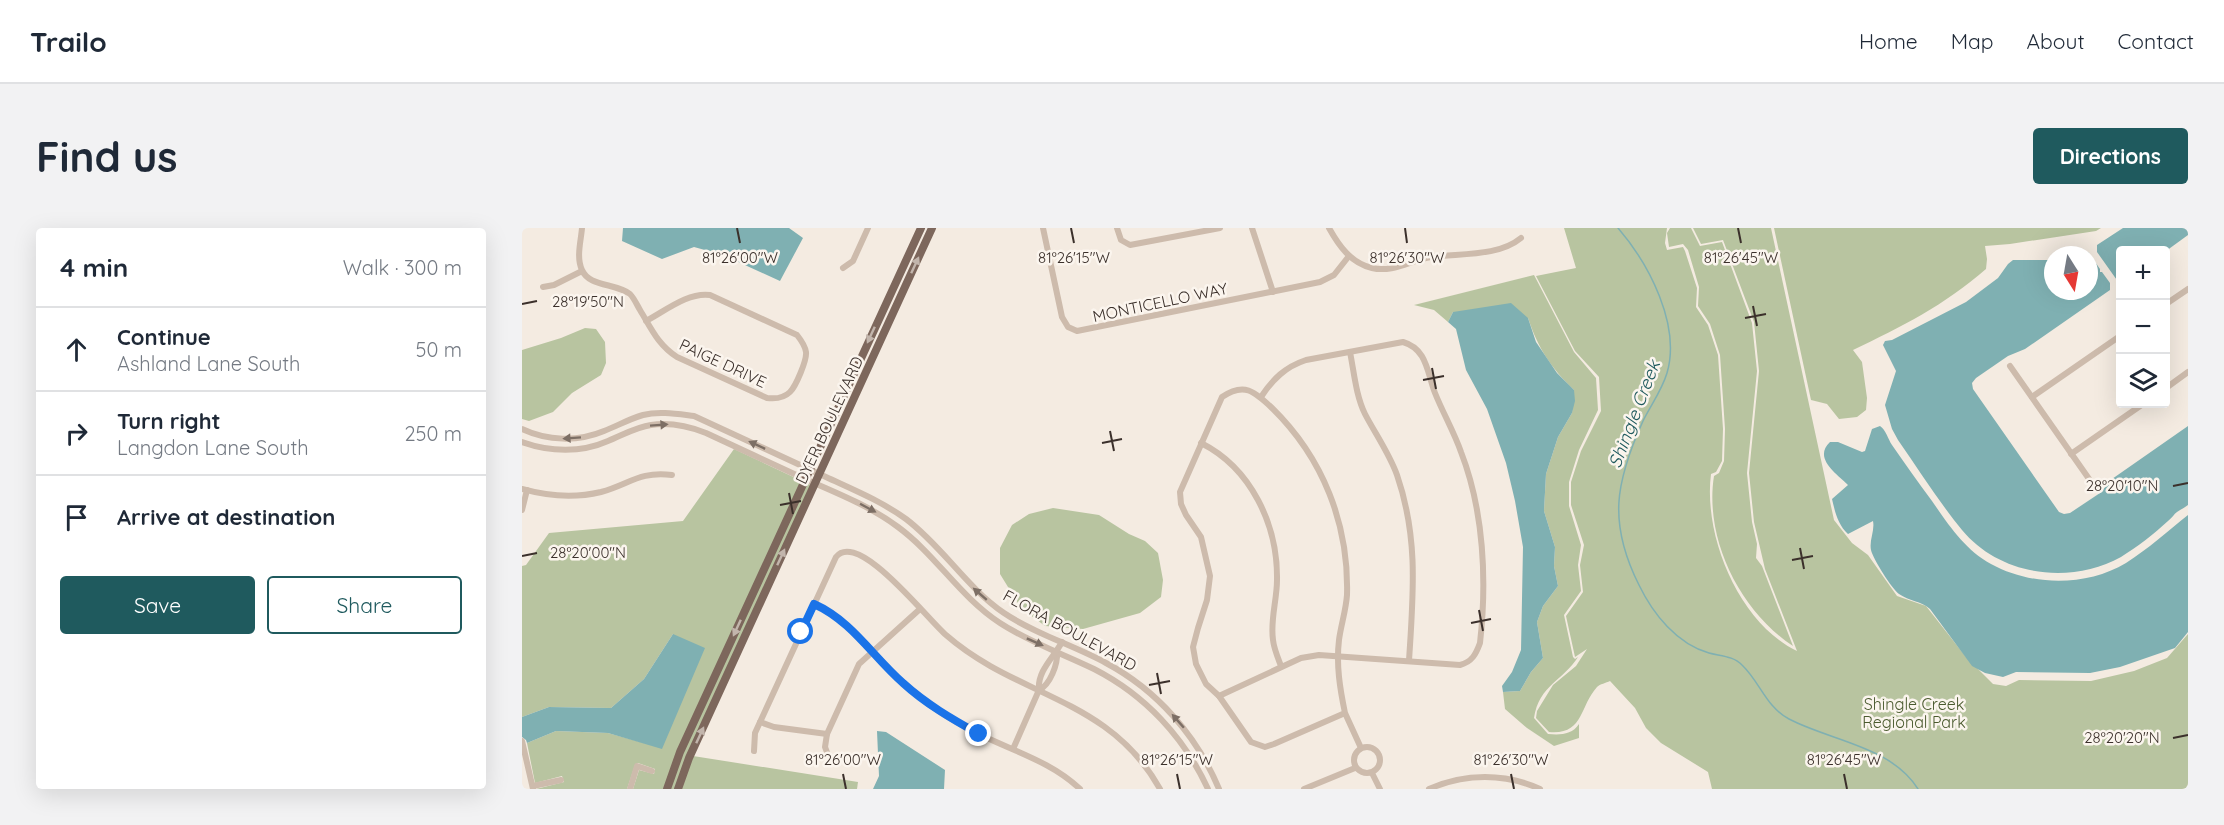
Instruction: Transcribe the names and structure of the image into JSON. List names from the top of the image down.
{
  "streets": {
    "main road": ["DYER BOULEVARD"],
    "street": ["MONTICELLO WAY", "PAIGE DRIVE", "FLORA BOULEVARD"]
  },
  "crossings": [
    ["DYER BOULEVARD", "FLORA BOULEVARD"]
  ],
  "water": ["Shingle Creek"],
  "parks": ["Shingle Creek Regional Park"],
  "north": "bottom",
  "page": {
    "header": "Trailo",
    "nav": [
      "Home",
      "Map",
      "About",
      "Contact"
    ],
    "buttons": [
      "Directions",
      ["Save", "Share"]
    ],
    "title": "Find us",
    "heading": ["4 min", "Walk · 300 m"],
    "map_buttons": ["+", "−"],
    "list": [
      ["Continue", "Ashland Lane South", "50 m"],
      ["Turn right", "Langdon Lane South", "250 m"],
      "Arrive at destination"
    ]
  },
  "coordinates": [
    "81°26'00\"W",
    "81°26'15\"W",
    "81°26'30\"W",
    "81°26'45\"W",
    "28°19'50\"N",
    "28°20'10\"N",
    "28°20'00\"N",
    "28°20'20\"N"
  ]
}
